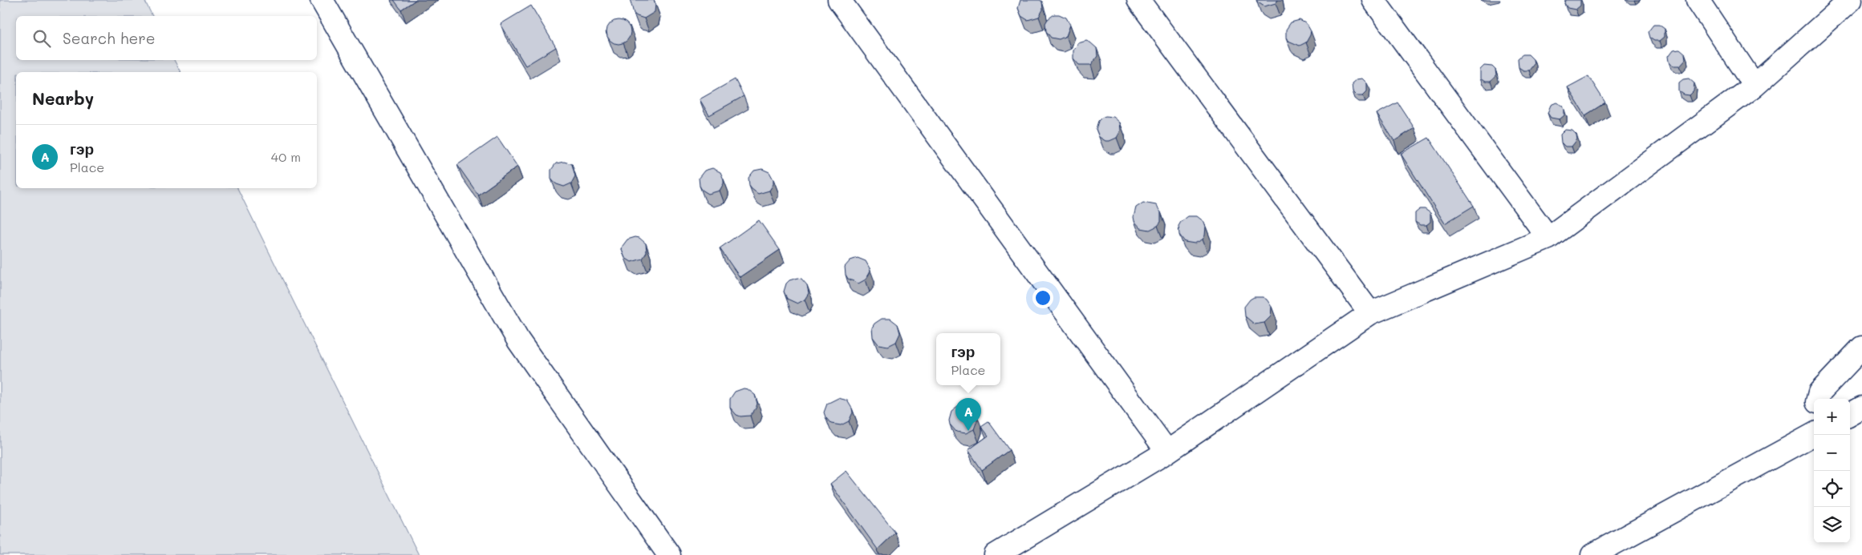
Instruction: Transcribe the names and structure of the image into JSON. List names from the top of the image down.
{
  "page": {
    "search": "Search here",
    "heading": "Nearby",
    "list": [
      {
        "mark": "A",
        "name": "гэр",
        "note": "Place",
        "value": "40 m"
      }
    ],
    "popup": ["гэр", "Place"],
    "pins": "A",
    "map_buttons": ["+", "−"]
  }
}
